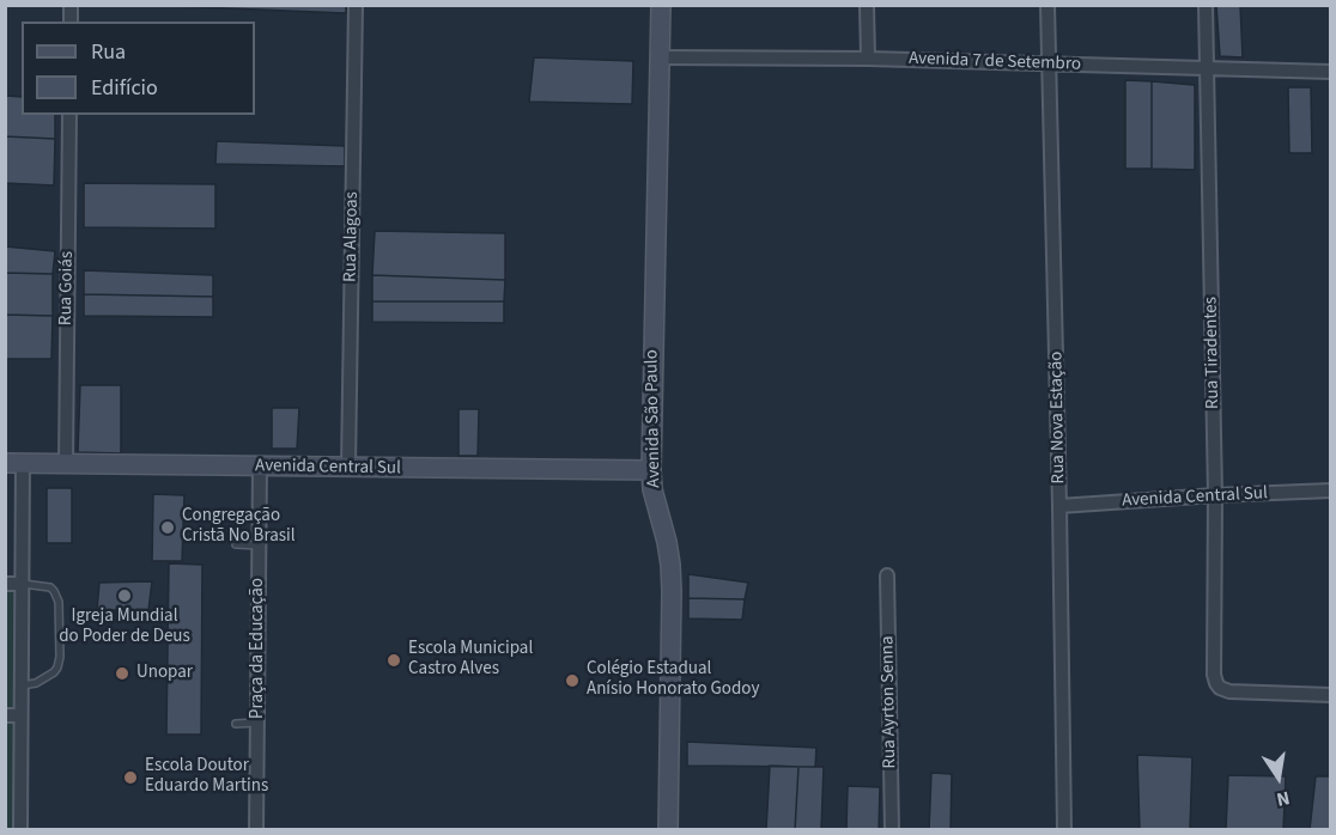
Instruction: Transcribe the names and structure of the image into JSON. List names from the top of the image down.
{
  "streets": {
    "main road": ["Avenida São Paulo", "Avenida Central Sul"],
    "street": [
      "Avenida 7 de Setembro",
      "Rua Alagoas",
      "Rua Goiás",
      "Rua Tiradentes",
      "Rua Nova Estação",
      "Praça da Educação",
      "Rua Ayrton Senna"
    ]
  },
  "crossings": [
    ["Avenida 7 de Setembro", "Rua Tiradentes"],
    ["Avenida 7 de Setembro", "Rua Nova Estação"],
    ["Avenida 7 de Setembro", "Avenida São Paulo"],
    ["Rua Alagoas", "Avenida Central Sul"],
    ["Rua Goiás", "Avenida Central Sul"],
    ["Rua Tiradentes", "Avenida Central Sul"],
    ["Rua Nova Estação", "Avenida Central Sul"],
    ["Avenida São Paulo", "Avenida Central Sul"],
    ["Avenida Central Sul", "Praça da Educação"]
  ],
  "places": [
    "Congregação Cristã No Brasil",
    "Igreja Mundial do Poder de Deus",
    "Escola Municipal Castro Alves",
    "Unopar",
    "Colégio Estadual Anísio Honorato Godoy",
    "Escola Doutor Eduardo Martins"
  ],
  "legend": ["Rua", "Edifício"],
  "north": "bottom"
}
